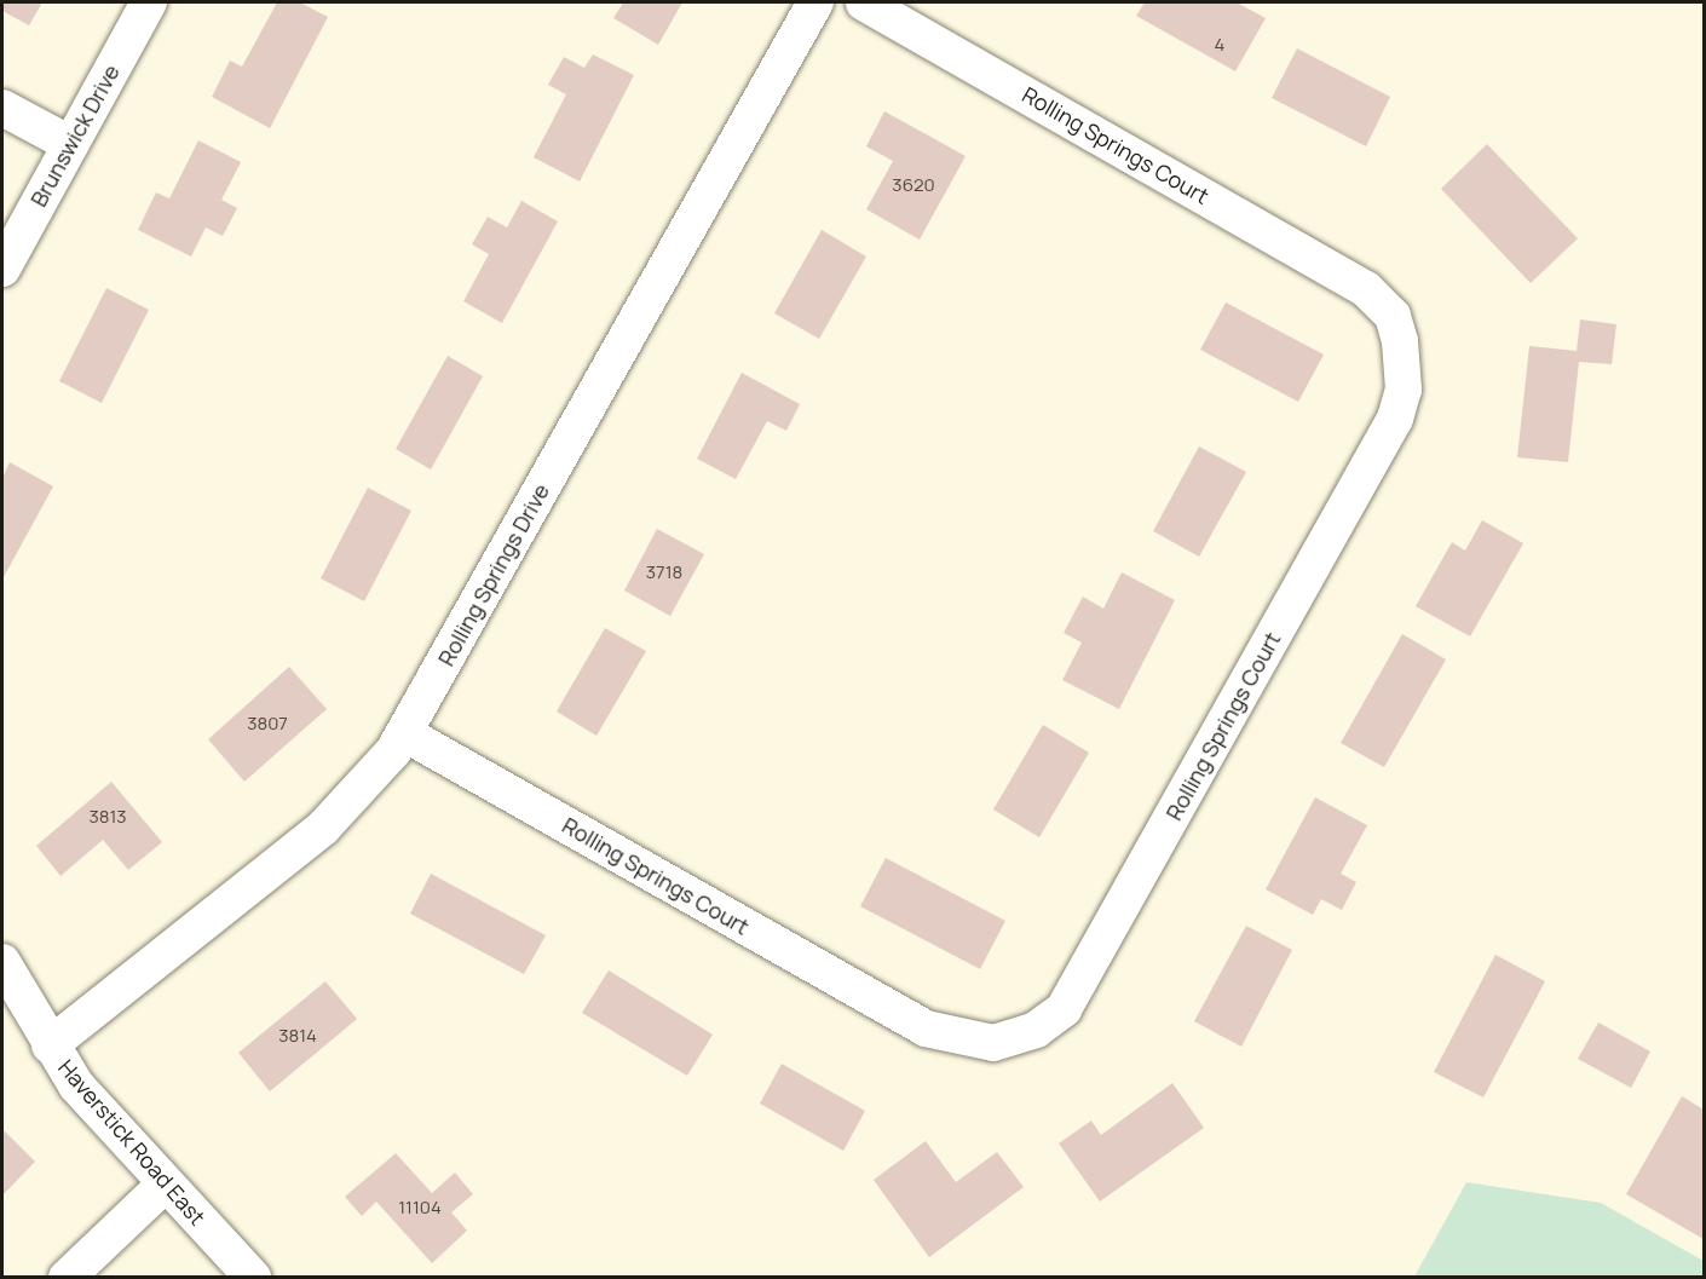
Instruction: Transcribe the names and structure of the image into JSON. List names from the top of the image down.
{
  "streets": {
    "street": [
      "Brunswick Drive",
      "Rolling Springs Court",
      "Rolling Springs Drive",
      "Haverstick Road East"
    ]
  },
  "crossings": [
    ["Rolling Springs Court", "Rolling Springs Drive"],
    ["Rolling Springs Drive", "Haverstick Road East"]
  ],
  "house_numbers": [
    "4",
    "3620",
    "3718",
    "3807",
    "3813",
    "3814",
    "11104"
  ]
}
